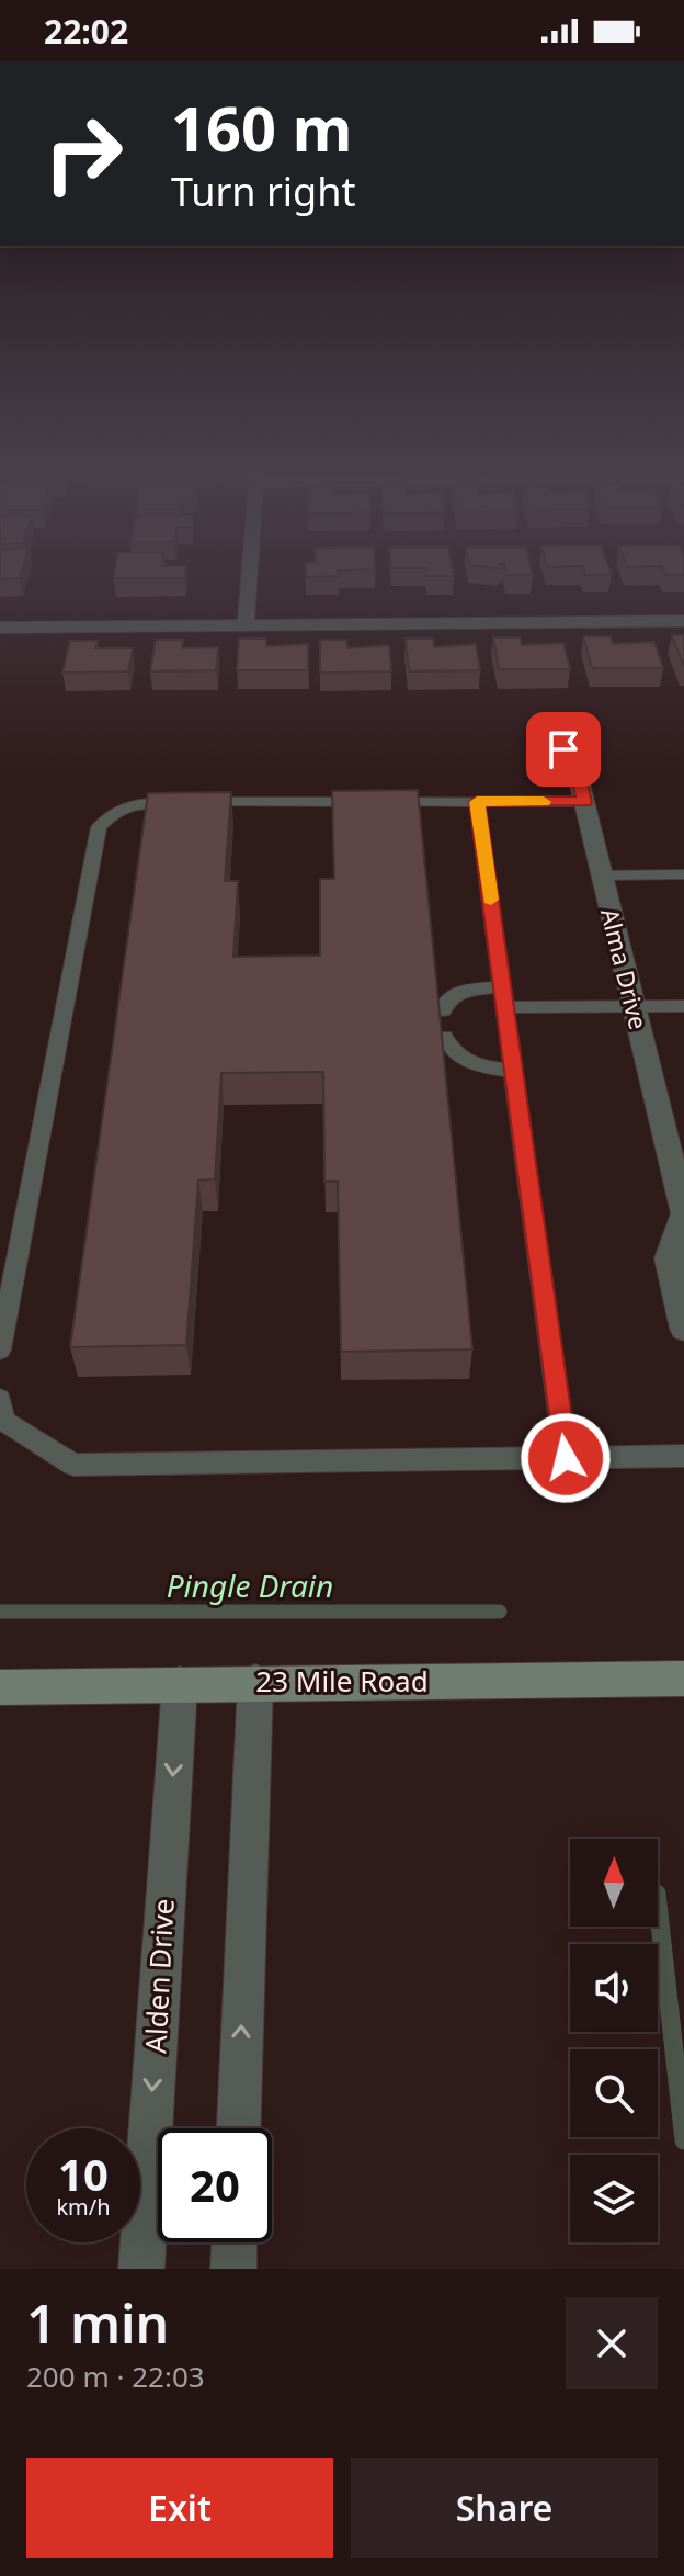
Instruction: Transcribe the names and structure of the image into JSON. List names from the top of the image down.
{
  "streets": {
    "main road": ["23 Mile Road"],
    "street": ["Alma Drive", "Alden Drive"]
  },
  "crossings": [
    ["23 Mile Road", "Alden Drive"]
  ],
  "water": ["Pingle Drain"],
  "north": "top",
  "page": {
    "status": "22:02",
    "turn": ["160 m", "Turn right"],
    "speed": "10 km/h",
    "limit": "20",
    "heading": ["1 min", "200 m · 22:03"],
    "buttons": ["Exit", "Share"]
  }
}
